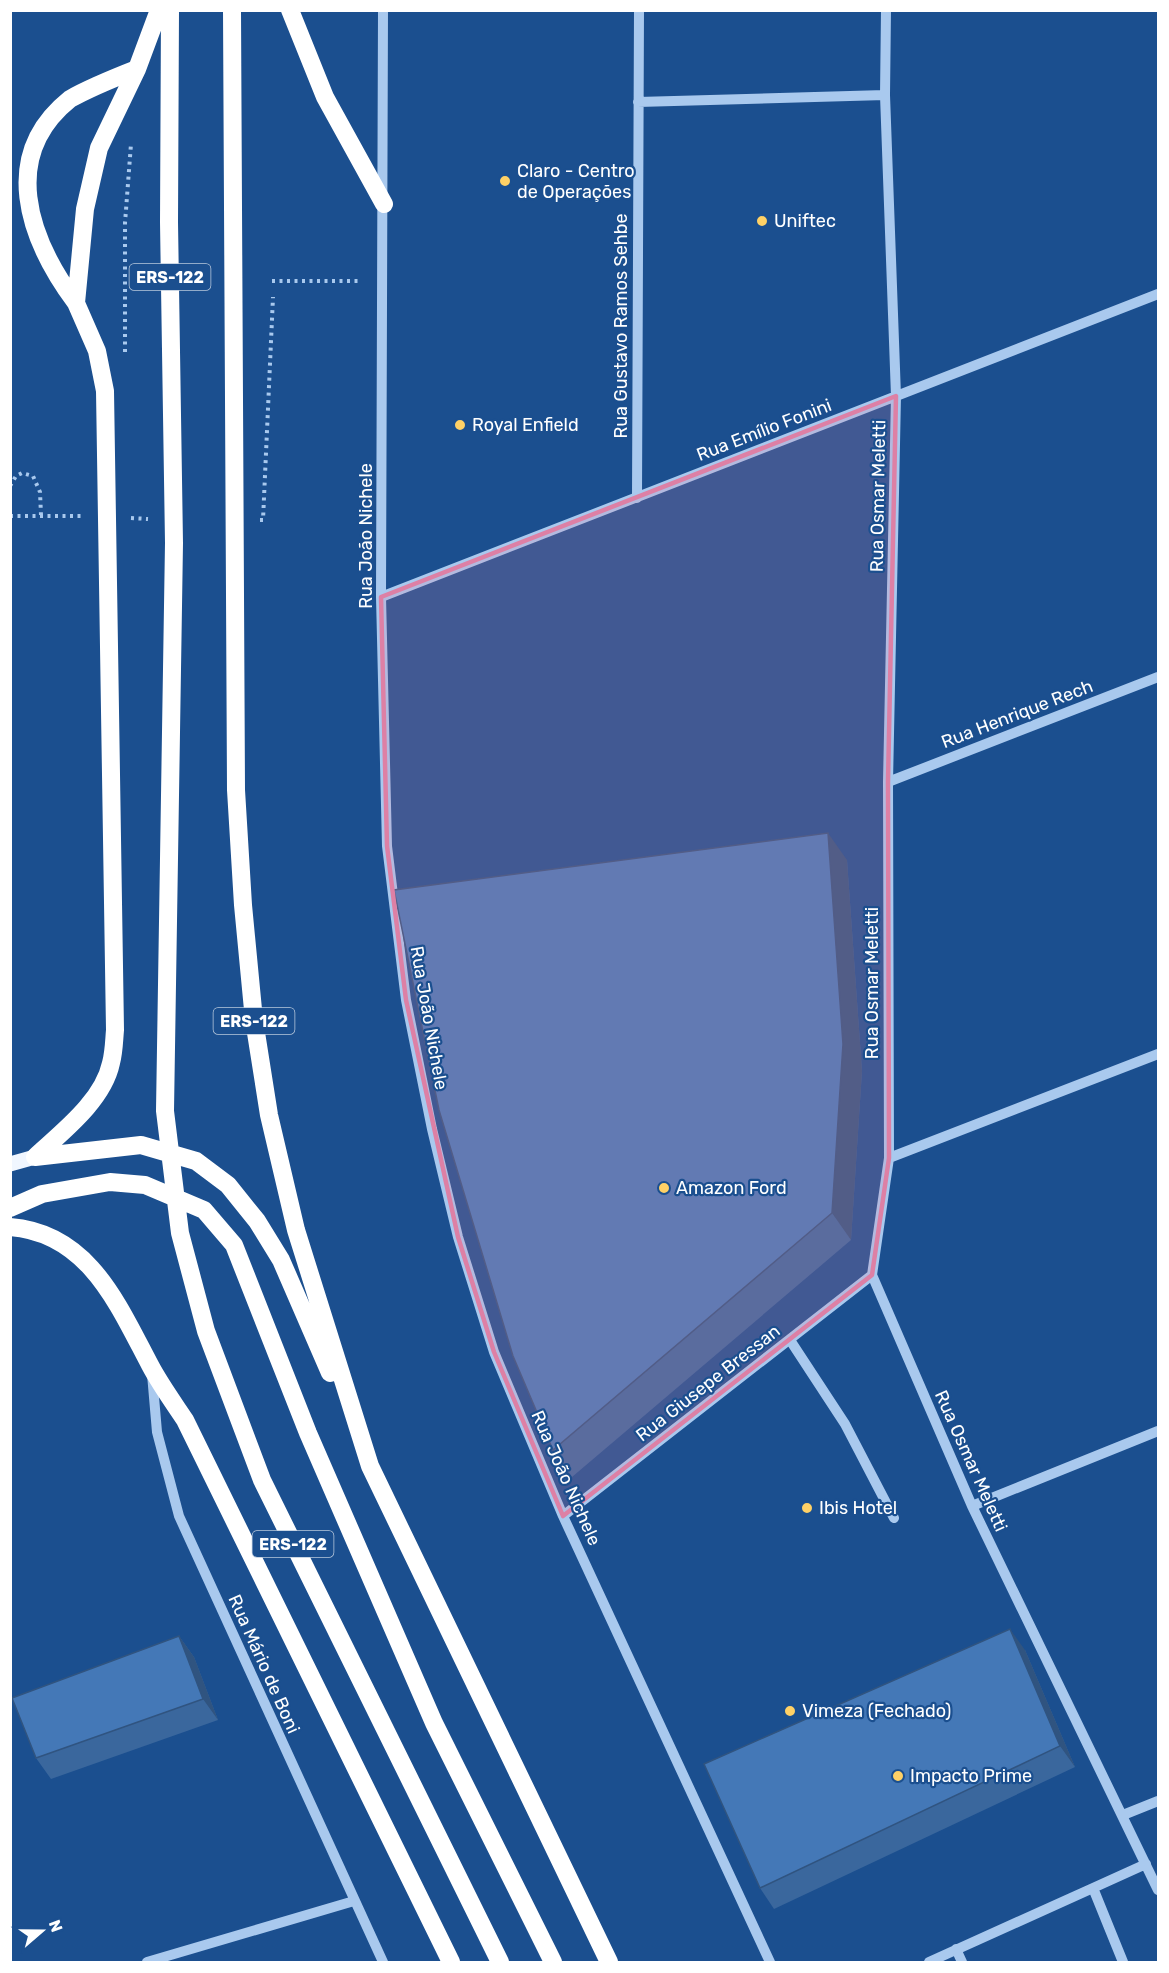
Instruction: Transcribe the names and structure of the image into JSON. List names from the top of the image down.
{
  "streets": {
    "highway": ["ERS-122"],
    "street": [
      "Rua Gustavo Ramos Sehbe",
      "Rua Emílio Fonini",
      "Rua Osmar Meletti",
      "Rua João Nichele",
      "Rua Henrique Rech",
      "Rua Giusepe Bressan",
      "Rua Mário de Boni"
    ]
  },
  "crossings": [
    ["Rua Gustavo Ramos Sehbe", "Rua Emílio Fonini"],
    ["Rua Emílio Fonini", "Rua Osmar Meletti"],
    ["Rua Emílio Fonini", "Rua João Nichele"],
    ["Rua Osmar Meletti", "Rua Henrique Rech"],
    ["Rua Osmar Meletti", "Rua Giusepe Bressan"],
    ["Rua João Nichele", "Rua Giusepe Bressan"]
  ],
  "places": [
    "Claro - Centro de Operações",
    "Uniftec",
    "Royal Enfield",
    "Amazon Ford",
    "Ibis Hotel",
    "Vimeza (Fechado)",
    "Impacto Prime"
  ],
  "north": "right"
}
